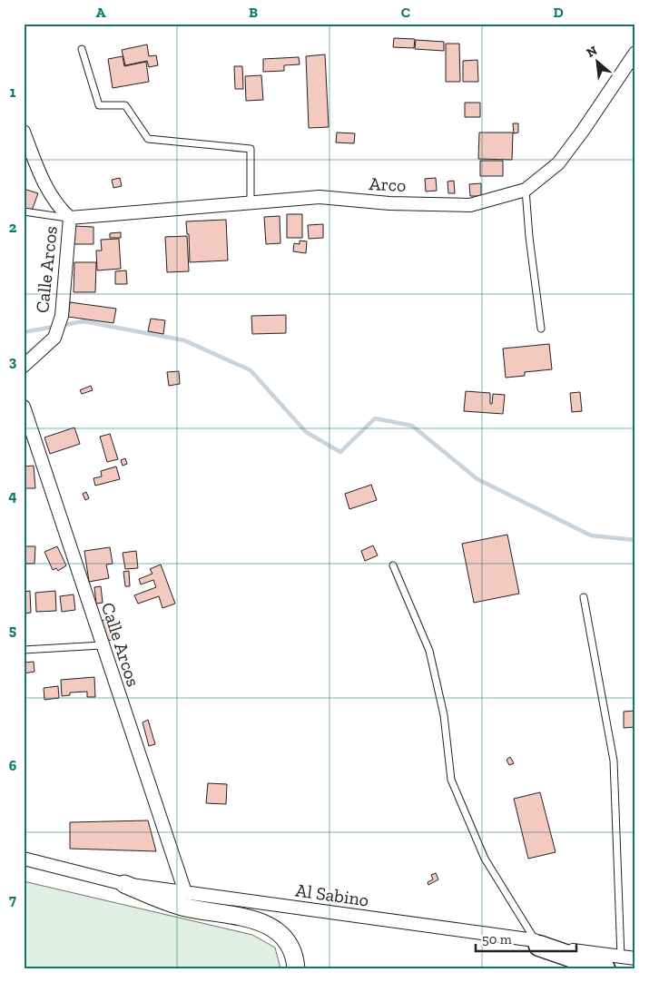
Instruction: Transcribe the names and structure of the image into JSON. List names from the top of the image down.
{
  "streets": {
    "street": ["Arco", "Calle Arcos", "Al Sabino"]
  },
  "crossings": [
    ["Arco", "Calle Arcos"],
    ["Calle Arcos", "Al Sabino"]
  ],
  "scale_bar": "50 m",
  "north": "top left",
  "grid": {
    "columns": [
      "A",
      "B",
      "C",
      "D"
    ],
    "rows": [
      "1",
      "2",
      "3",
      "4",
      "5",
      "6",
      "7"
    ]
  }
}
